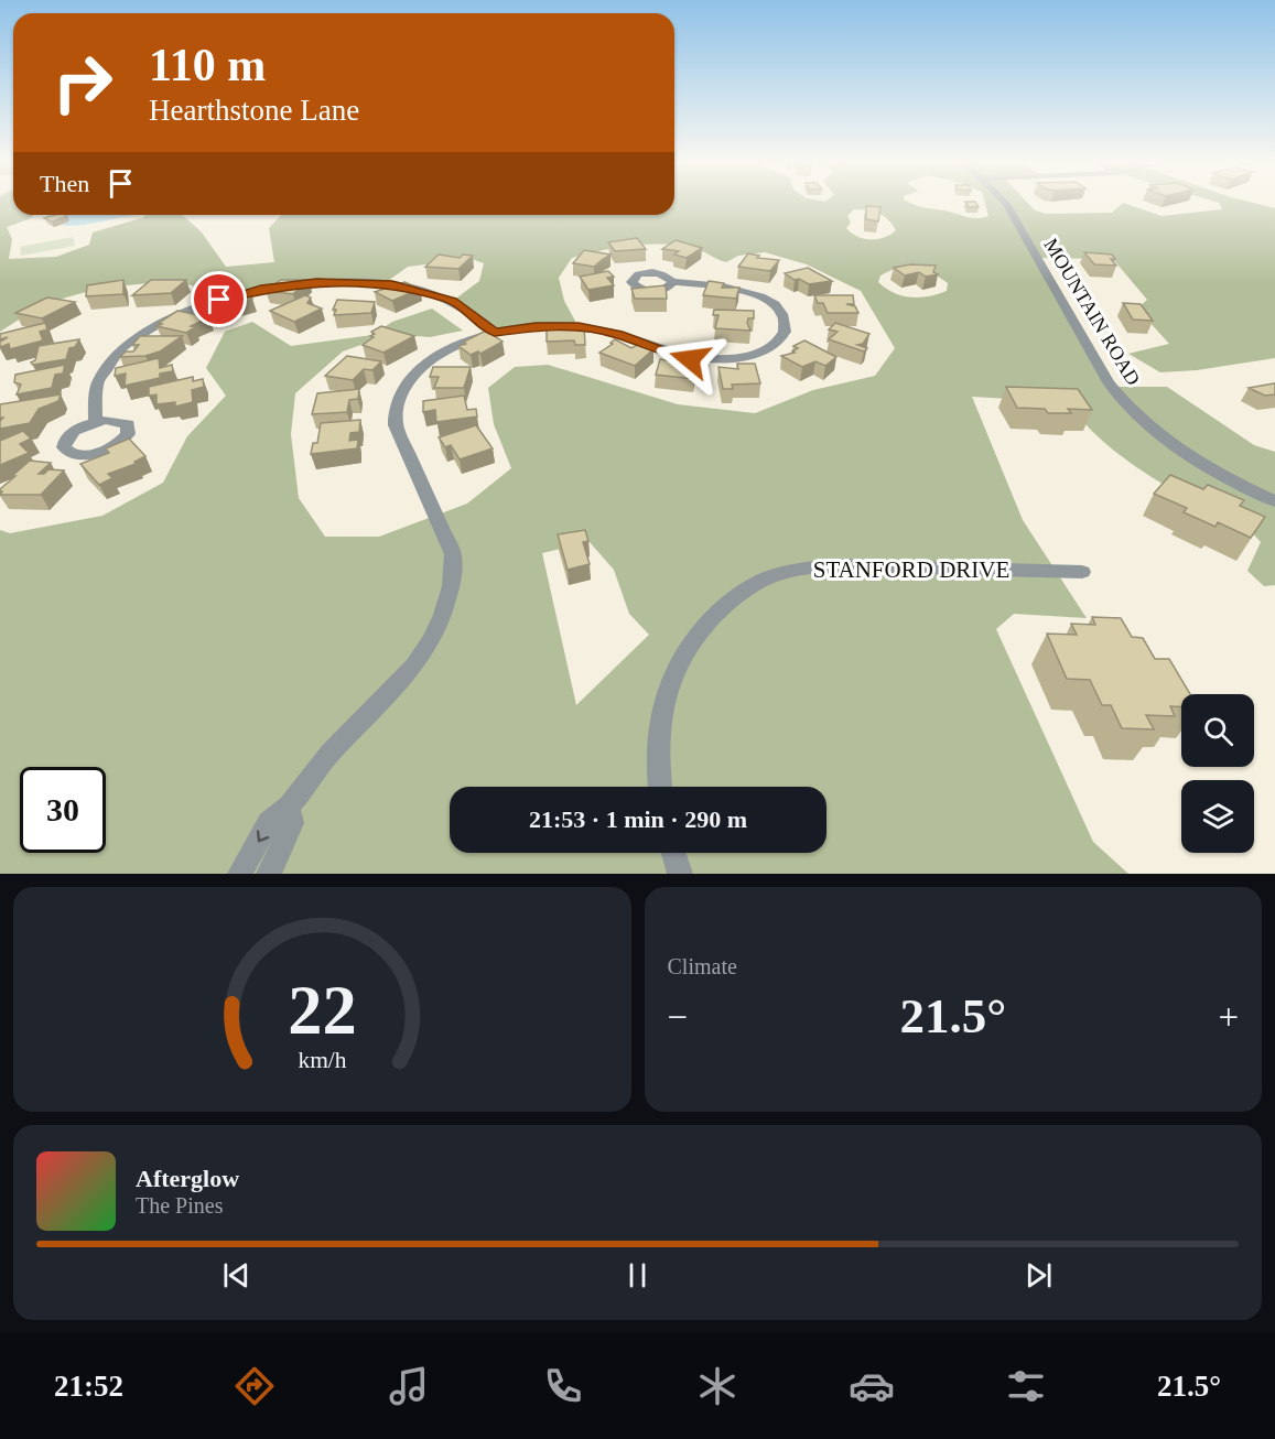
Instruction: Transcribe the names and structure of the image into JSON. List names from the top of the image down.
{
  "streets": {
    "street": ["MOUNTAIN ROAD", "STANFORD DRIVE"]
  },
  "page": {
    "turn": ["110 m", "Hearthstone Lane"],
    "then": "Then",
    "limit": "30",
    "trip": "21:53 · 1 min · 290 m",
    "tile": "Climate",
    "heat": ["−", "21.5°", "+"],
    "song": ["Afterglow", "The Pines"],
    "tabs": ["21:52", "21.5°"],
    "gauge": ["22", "km/h"]
  }
}
